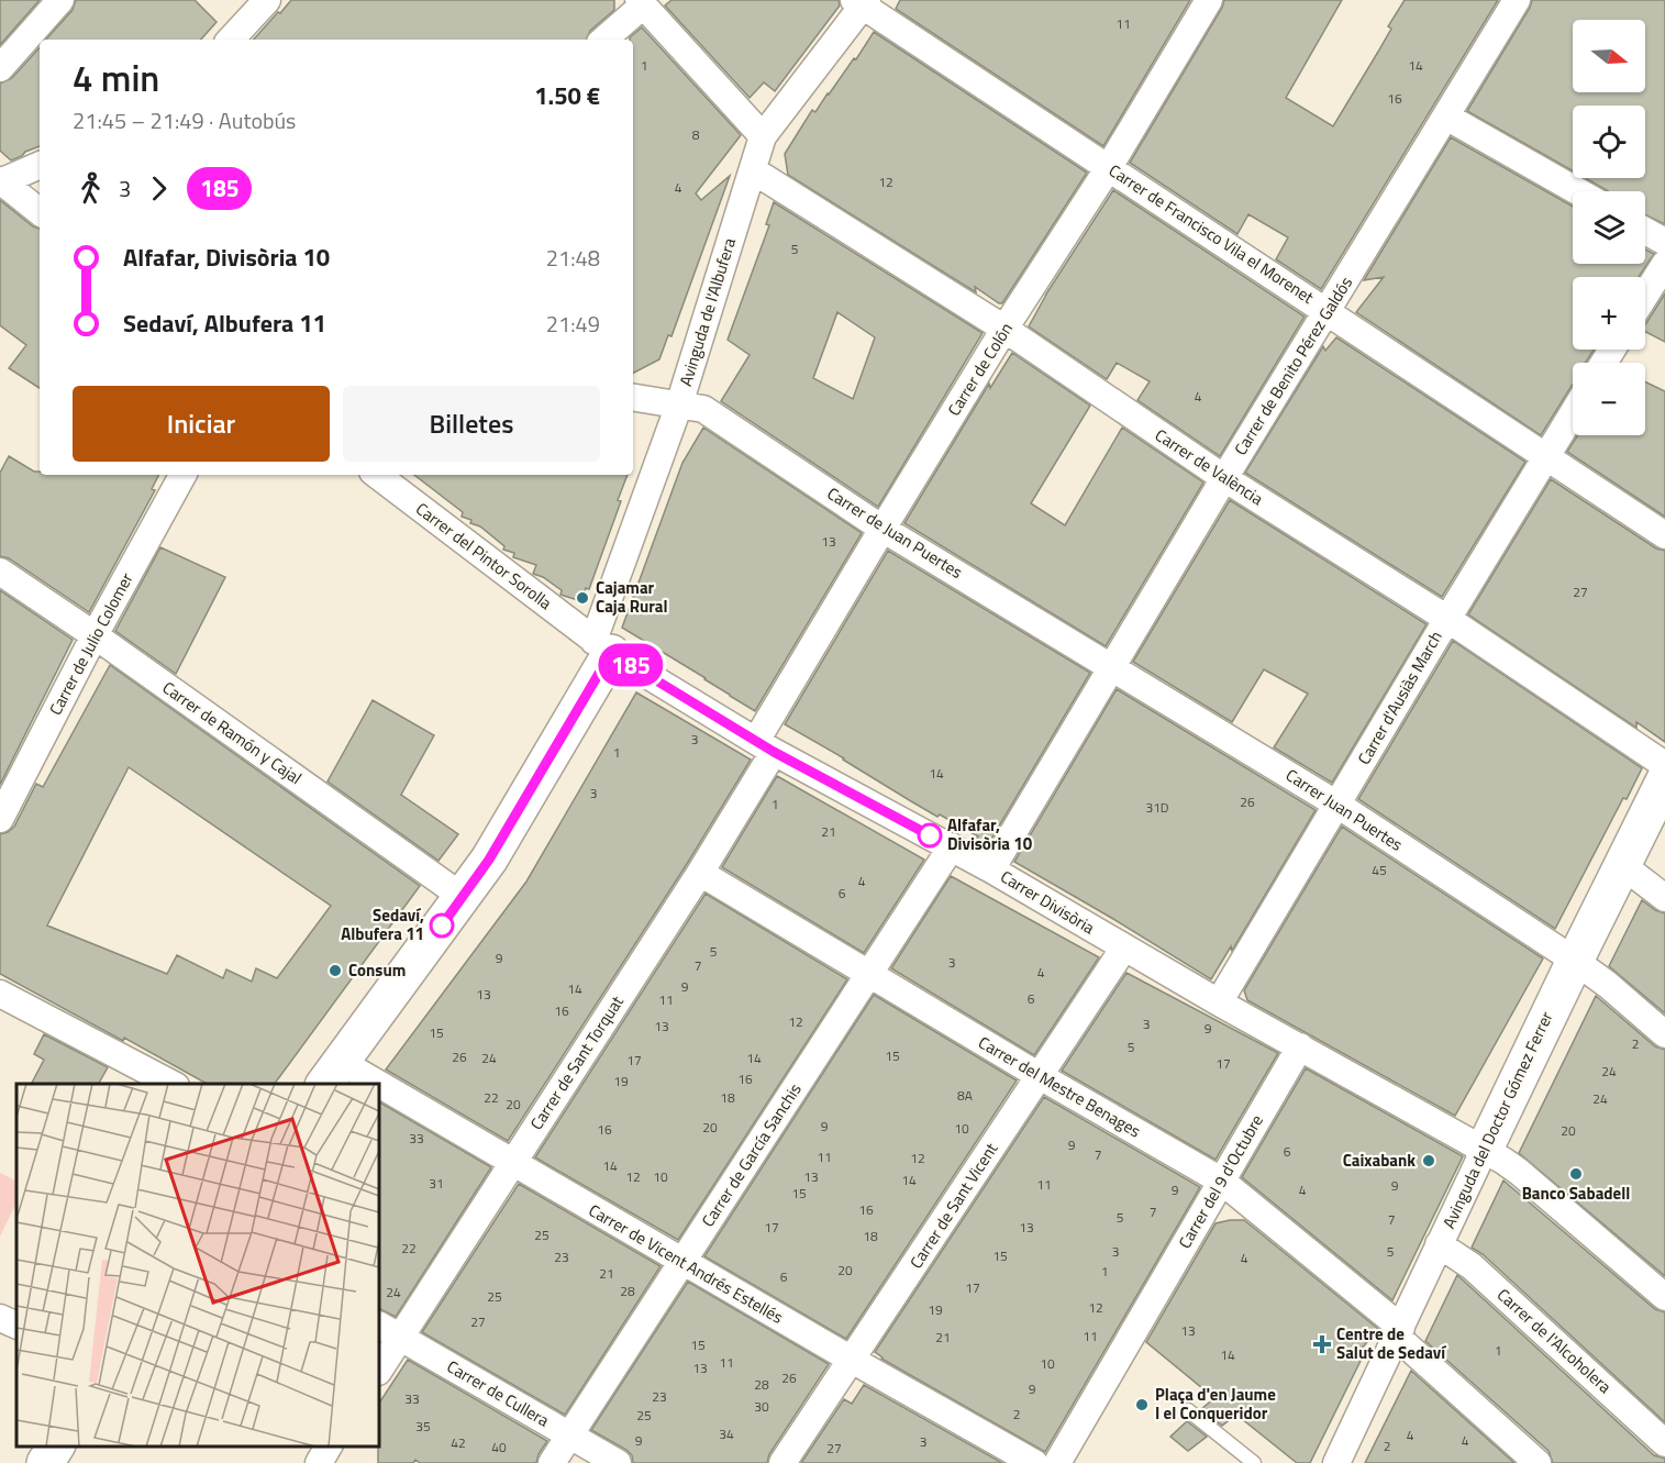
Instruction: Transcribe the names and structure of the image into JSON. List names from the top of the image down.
{
  "streets": {
    "street": [
      "Carrer de Francisco Vila el Morenet",
      "Avinguda de l'Albufera",
      "Carrer de Benito Pérez Galdós",
      "Carrer de Colón",
      "Carrer de València",
      "Carrer de Juan Puertes",
      "Carrer del Pintor Sorolla",
      "Carrer de Julio Colomer",
      "Carrer d'Ausiàs March",
      "Carrer de Ramón y Cajal",
      "Carrer Juan Puertes",
      "Carrer Divisòria",
      "Carrer de Sant Torquat",
      "Carrer del Mestre Benages",
      "Avinguda del Doctor Gómez Ferrer",
      "Carrer de García Sanchis",
      "Carrer del 9 d'Octubre",
      "Carrer de Sant Vicent",
      "Carrer de Vicent Andrés Estellés",
      "Carrer de l'Alcoholera",
      "Carrer de Cullera"
    ]
  },
  "crossings": [
    ["Carrer de Francisco Vila el Morenet", "Avinguda de l'Albufera"],
    ["Carrer de Francisco Vila el Morenet", "Carrer de Benito Pérez Galdós"],
    ["Carrer de Francisco Vila el Morenet", "Carrer de Colón"],
    ["Carrer de Francisco Vila el Morenet", "Carrer d'Ausiàs March"],
    ["Avinguda de l'Albufera", "Carrer de València"],
    ["Avinguda de l'Albufera", "Carrer de Juan Puertes"],
    ["Avinguda de l'Albufera", "Carrer del Pintor Sorolla"],
    ["Avinguda de l'Albufera", "Carrer de Ramón y Cajal"],
    ["Avinguda de l'Albufera", "Carrer Divisòria"],
    ["Avinguda de l'Albufera", "Carrer de Vicent Andrés Estellés"],
    ["Carrer de Benito Pérez Galdós", "Carrer de València"],
    ["Carrer de Benito Pérez Galdós", "Carrer de Juan Puertes"],
    ["Carrer de Benito Pérez Galdós", "Carrer Juan Puertes"],
    ["Carrer de Benito Pérez Galdós", "Carrer Divisòria"],
    ["Carrer de Colón", "Carrer de València"],
    ["Carrer de Colón", "Carrer de Juan Puertes"],
    ["Carrer de Colón", "Carrer Divisòria"],
    ["Carrer de Colón", "Carrer de Sant Torquat"],
    ["Carrer de València", "Carrer d'Ausiàs March"],
    ["Carrer de Juan Puertes", "Carrer Juan Puertes"],
    ["Carrer del Pintor Sorolla", "Carrer Divisòria"],
    ["Carrer de Julio Colomer", "Carrer de Ramón y Cajal"],
    ["Carrer d'Ausiàs March", "Carrer Juan Puertes"],
    ["Carrer d'Ausiàs March", "Carrer Divisòria"],
    ["Carrer Juan Puertes", "Avinguda del Doctor Gómez Ferrer"],
    ["Carrer Divisòria", "Carrer de Sant Torquat"],
    ["Carrer Divisòria", "Avinguda del Doctor Gómez Ferrer"],
    ["Carrer Divisòria", "Carrer de García Sanchis"],
    ["Carrer Divisòria", "Carrer del 9 d'Octubre"],
    ["Carrer Divisòria", "Carrer de Sant Vicent"],
    ["Carrer de Sant Torquat", "Carrer del Mestre Benages"],
    ["Carrer de Sant Torquat", "Carrer de Vicent Andrés Estellés"],
    ["Carrer de Sant Torquat", "Carrer de Cullera"],
    ["Carrer del Mestre Benages", "Avinguda del Doctor Gómez Ferrer"],
    ["Carrer del Mestre Benages", "Carrer de García Sanchis"],
    ["Carrer del Mestre Benages", "Carrer del 9 d'Octubre"],
    ["Carrer del Mestre Benages", "Carrer de Sant Vicent"],
    ["Avinguda del Doctor Gómez Ferrer", "Carrer de l'Alcoholera"],
    ["Carrer de García Sanchis", "Carrer de Vicent Andrés Estellés"],
    ["Carrer de García Sanchis", "Carrer de Cullera"],
    ["Carrer de Sant Vicent", "Carrer de Vicent Andrés Estellés"]
  ],
  "places": {
    "other": [
      "Cajamar Caja Rural",
      "Alfafar, Divisòria 10",
      "Sedaví, Albufera 11",
      "Consum",
      "Caixabank",
      "Banco Sabadell",
      "Plaça d'en Jaume I el Conqueridor"
    ],
    "health": ["Centre de Salut de Sedaví"]
  },
  "lines": ["bus line 185"],
  "house_numbers": [
    "11",
    "1",
    "14",
    "16",
    "8",
    "12",
    "4",
    "5",
    "4",
    "13",
    "27",
    "3",
    "1",
    "14",
    "3",
    "26",
    "1",
    "31D",
    "21",
    "45",
    "4",
    "6",
    "5",
    "9",
    "3",
    "7",
    "4",
    "9",
    "14",
    "13",
    "6",
    "11",
    "16",
    "12",
    "3",
    "13",
    "9",
    "15",
    "2",
    "5",
    "15",
    "26",
    "24",
    "14",
    "17",
    "17",
    "24",
    "16",
    "19",
    "8A",
    "22",
    "18",
    "24",
    "20",
    "9",
    "20",
    "10",
    "16",
    "20",
    "33",
    "9",
    "6",
    "7",
    "11",
    "12",
    "14",
    "12",
    "10",
    "13",
    "14",
    "31",
    "11",
    "9",
    "9",
    "4",
    "15",
    "16",
    "7",
    "5",
    "7",
    "17",
    "13",
    "25",
    "18",
    "22",
    "3",
    "5",
    "15",
    "23",
    "4",
    "20",
    "1",
    "21",
    "6",
    "17",
    "28",
    "24",
    "25",
    "12",
    "19",
    "27",
    "13",
    "11",
    "21",
    "15",
    "1",
    "14",
    "11",
    "10",
    "13",
    "26",
    "28",
    "9",
    "23",
    "33",
    "30",
    "2",
    "25",
    "35",
    "34",
    "4",
    "9",
    "4",
    "3",
    "42",
    "2",
    "40",
    "27"
  ],
  "north": "right",
  "page": {
    "on_map": "185",
    "map_buttons": ["+", "−"],
    "heading": ["4 min", "21:45 – 21:49 · Autobús", "1.50 €"],
    "legs": ["3", "185"],
    "list": [
      {
        "name": "Alfafar, Divisòria 10",
        "value": "21:48"
      },
      {
        "name": "Sedaví, Albufera 11",
        "value": "21:49"
      }
    ],
    "buttons": ["Iniciar", "Billetes"]
  }
}
